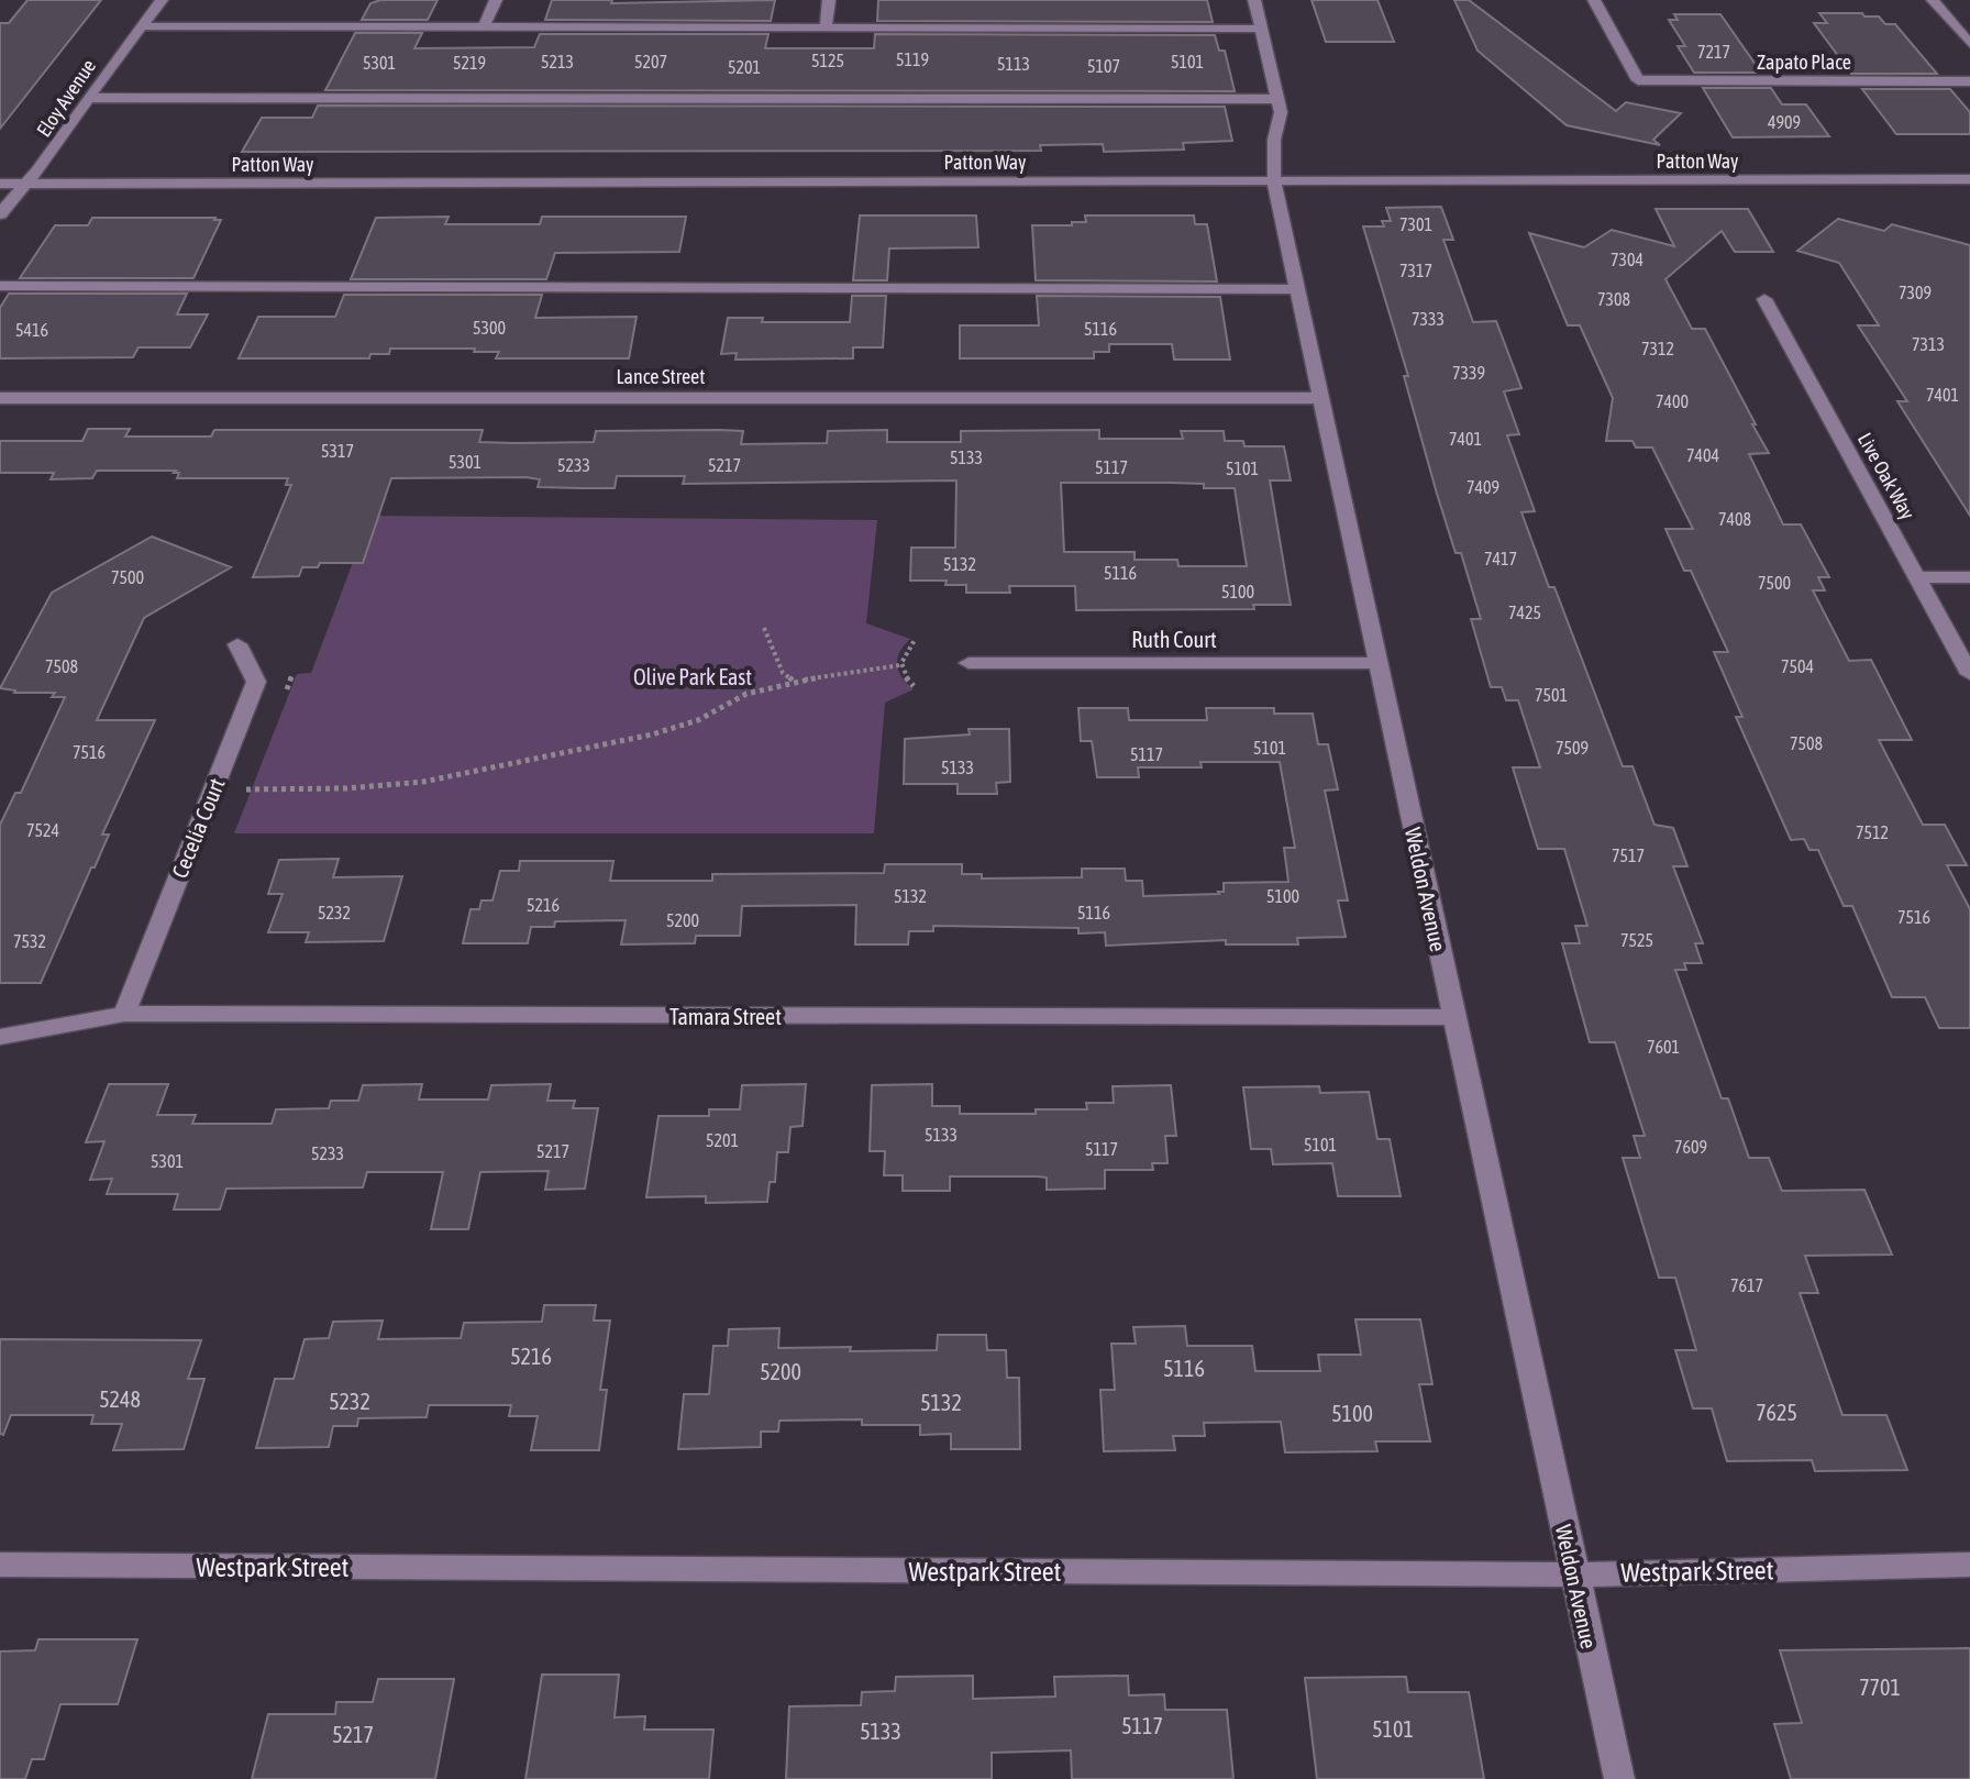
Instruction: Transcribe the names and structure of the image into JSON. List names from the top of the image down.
{
  "streets": {
    "street": [
      "Zapato Place",
      "Eloy Avenue",
      "Patton Way",
      "Lance Street",
      "Live Oak Way",
      "Ruth Court",
      "Cecelia Court",
      "Weldon Avenue",
      "Tamara Street",
      "Westpark Street"
    ]
  },
  "crossings": [
    ["Eloy Avenue", "Patton Way"],
    ["Patton Way", "Weldon Avenue"],
    ["Lance Street", "Weldon Avenue"],
    ["Ruth Court", "Weldon Avenue"],
    ["Cecelia Court", "Tamara Street"],
    ["Weldon Avenue", "Tamara Street"],
    ["Weldon Avenue", "Westpark Street"]
  ],
  "parks": ["Olive Park East"],
  "house_numbers": [
    "7217",
    "5119",
    "5125",
    "5213",
    "5207",
    "5101",
    "5301",
    "5219",
    "5113",
    "5107",
    "5201",
    "4909",
    "7301",
    "7304",
    "7317",
    "7309",
    "7308",
    "7333",
    "5300",
    "5116",
    "5416",
    "7313",
    "7312",
    "7339",
    "7401",
    "7400",
    "7401",
    "5317",
    "7404",
    "5133",
    "5301",
    "5233",
    "5217",
    "5117",
    "5101",
    "7409",
    "7408",
    "7417",
    "5132",
    "5116",
    "7500",
    "7500",
    "5100",
    "7425",
    "7508",
    "7504",
    "7501",
    "7508",
    "5101",
    "7509",
    "7516",
    "5117",
    "5133",
    "7524",
    "7512",
    "7517",
    "5132",
    "5100",
    "5216",
    "5232",
    "5116",
    "7516",
    "5200",
    "7525",
    "7532",
    "7601",
    "5133",
    "5201",
    "5101",
    "7609",
    "5117",
    "5217",
    "5233",
    "5301",
    "7617",
    "5216",
    "5116",
    "5200",
    "5248",
    "5232",
    "5132",
    "7625",
    "5100",
    "7701",
    "5117",
    "5101",
    "5133",
    "5217"
  ]
}
